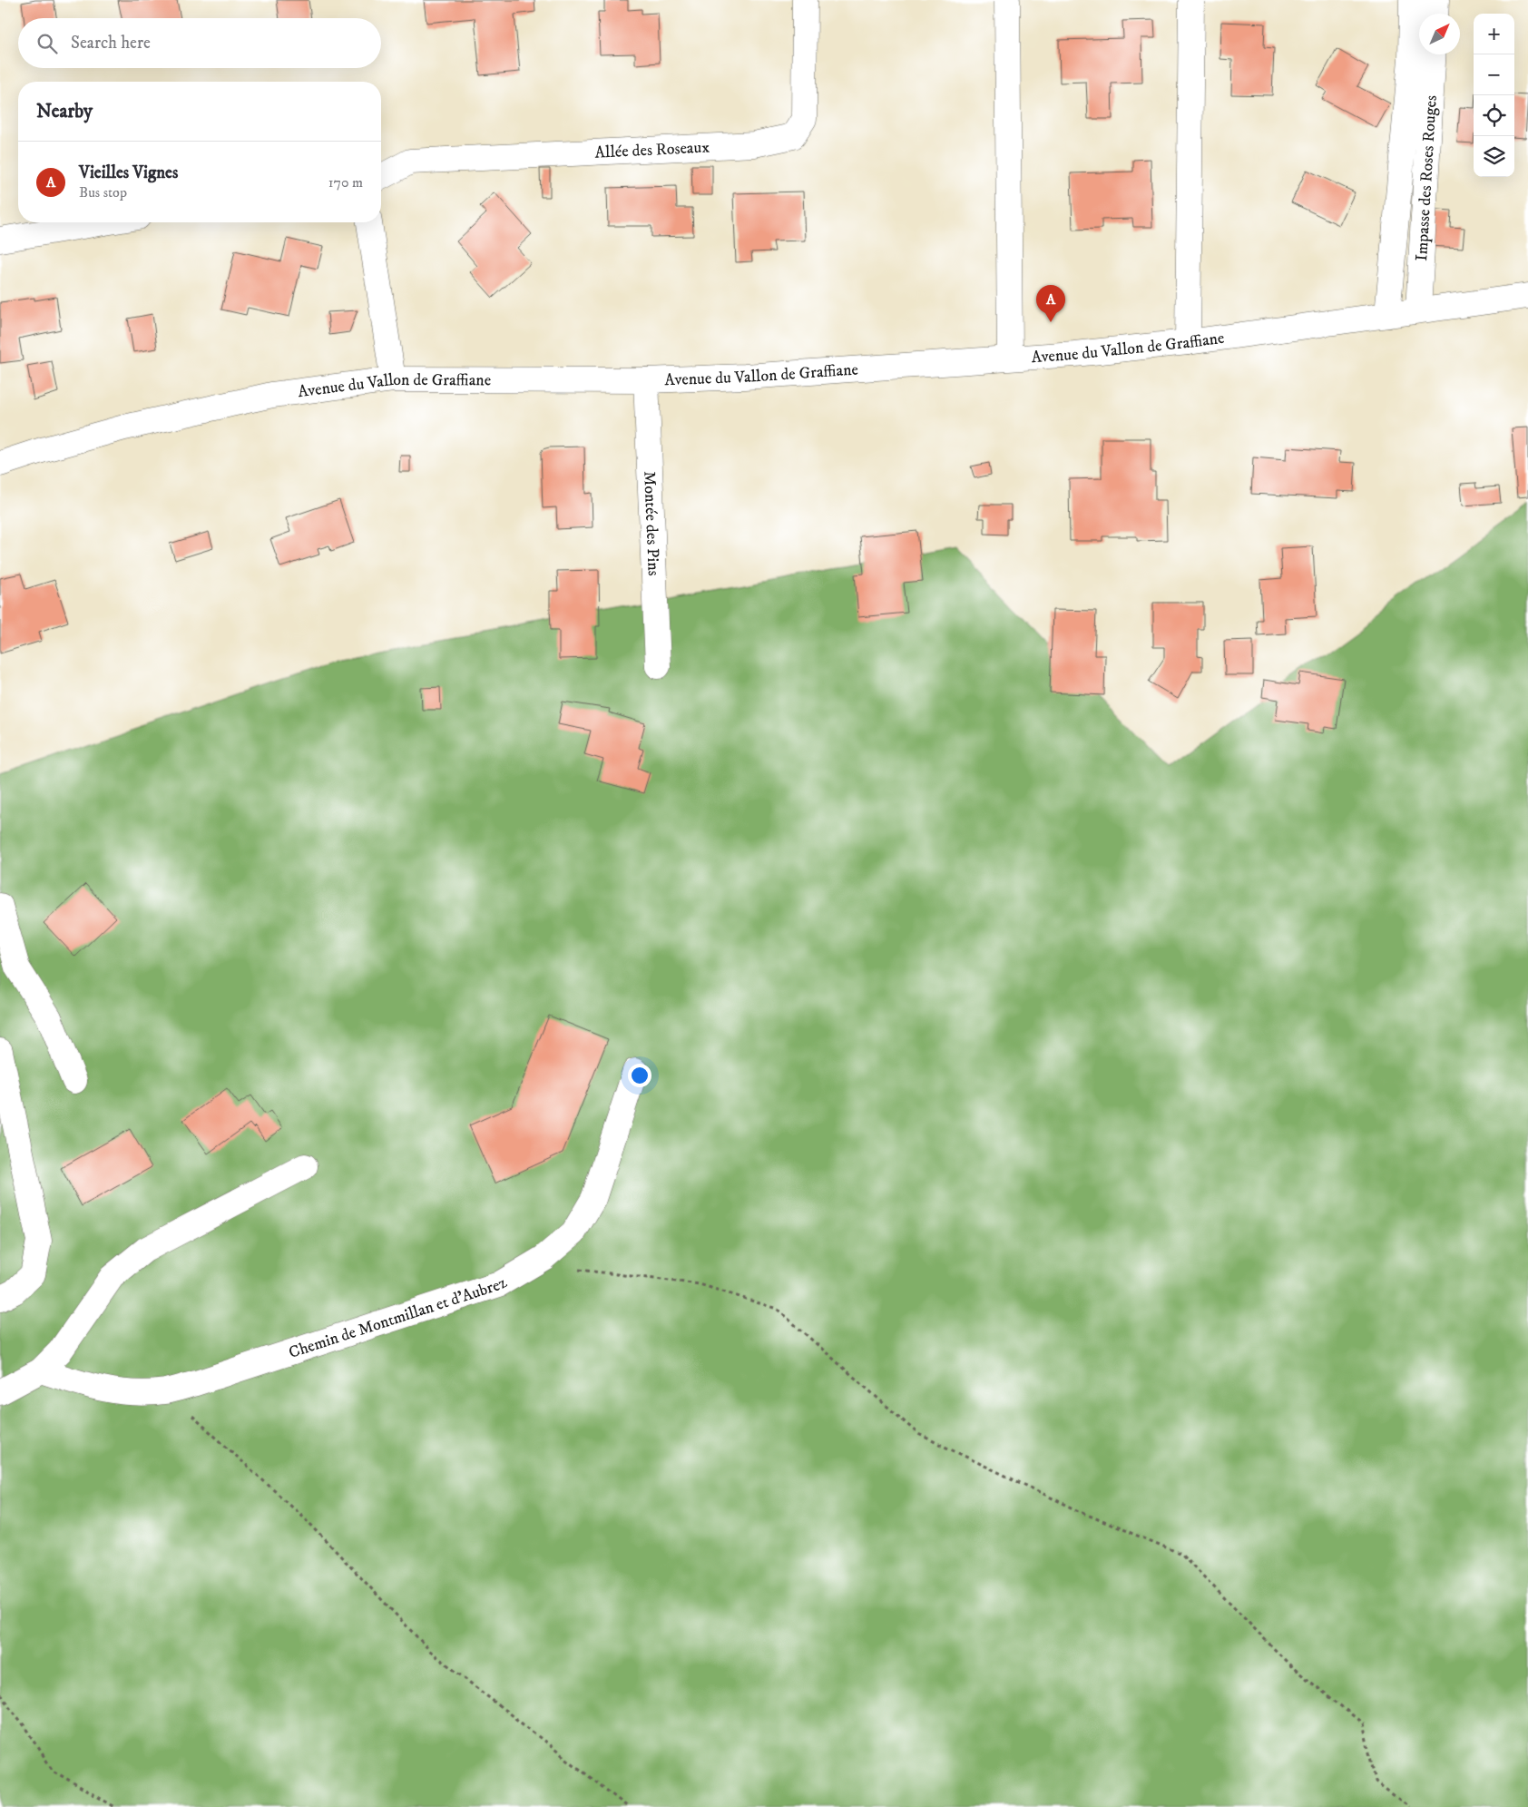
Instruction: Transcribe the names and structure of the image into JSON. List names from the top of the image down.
{
  "streets": {
    "street": [
      "Allée des Roseaux",
      "Impasse des Roses Rouges",
      "Avenue du Vallon de Graffiane",
      "Montée des Pins",
      "Chemin de Montmillan et d'Aubrez"
    ]
  },
  "crossings": [
    ["Impasse des Roses Rouges", "Avenue du Vallon de Graffiane"],
    ["Avenue du Vallon de Graffiane", "Montée des Pins"]
  ],
  "north": "top right",
  "page": {
    "map_buttons": ["+", "−"],
    "search": "Search here",
    "heading": "Nearby",
    "list": [
      {
        "mark": "A",
        "name": "Vieilles Vignes",
        "note": "Bus stop",
        "value": "170 m"
      }
    ],
    "pins": "A"
  }
}
